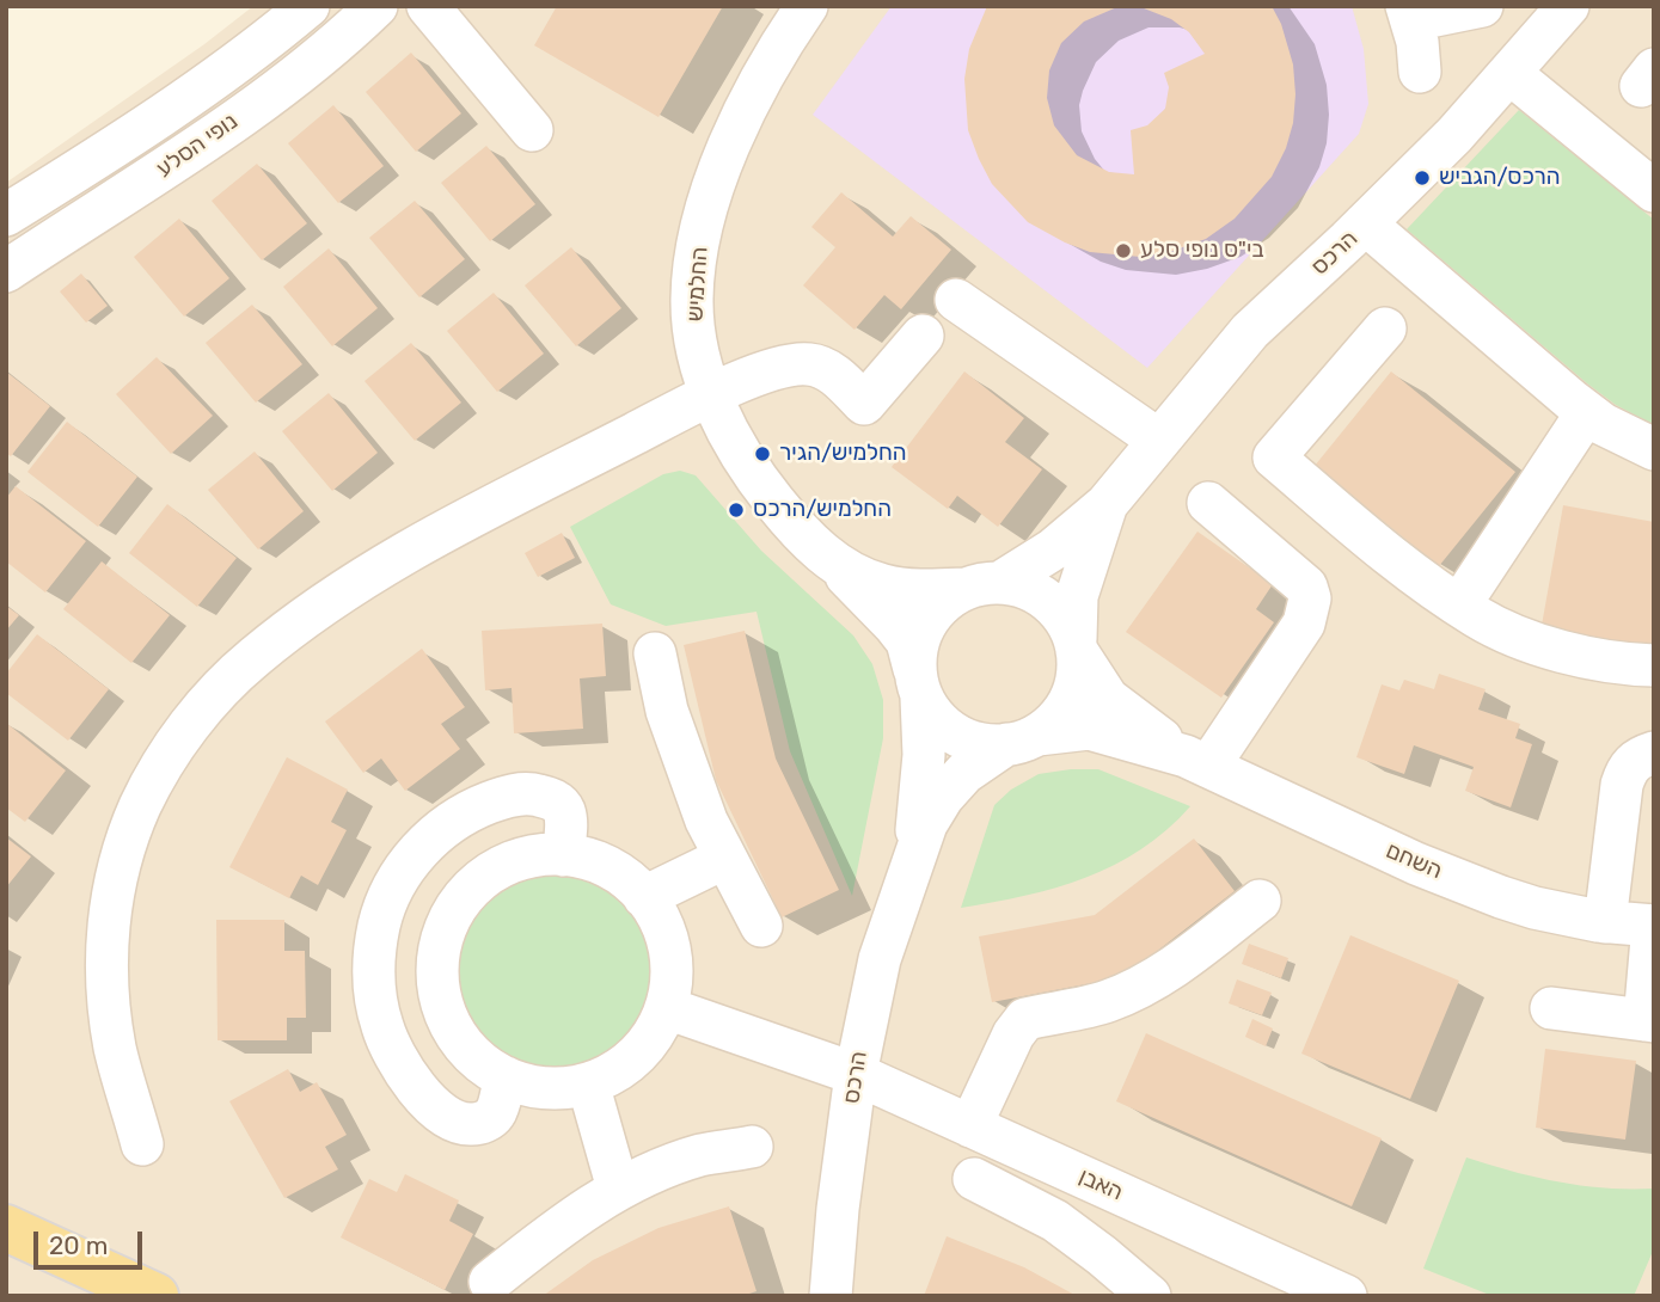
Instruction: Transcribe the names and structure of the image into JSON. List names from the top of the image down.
{
  "streets": {
    "street": [
      "נופי הסלע",
      "הרכס",
      "החלמיש",
      "השחם",
      "האבן"
    ]
  },
  "crossings": [
    ["הרכס", "החלמיש"],
    ["הרכס", "השחם"],
    ["הרכס", "האבן"],
    ["החלמיש", "השחם"]
  ],
  "places": [
    "הרכס/הגביש",
    "בי\"ס נופי סלע",
    "החלמיש/הגיר",
    "החלמיש/הרכס"
  ],
  "scale_bar": "20 m"
}
